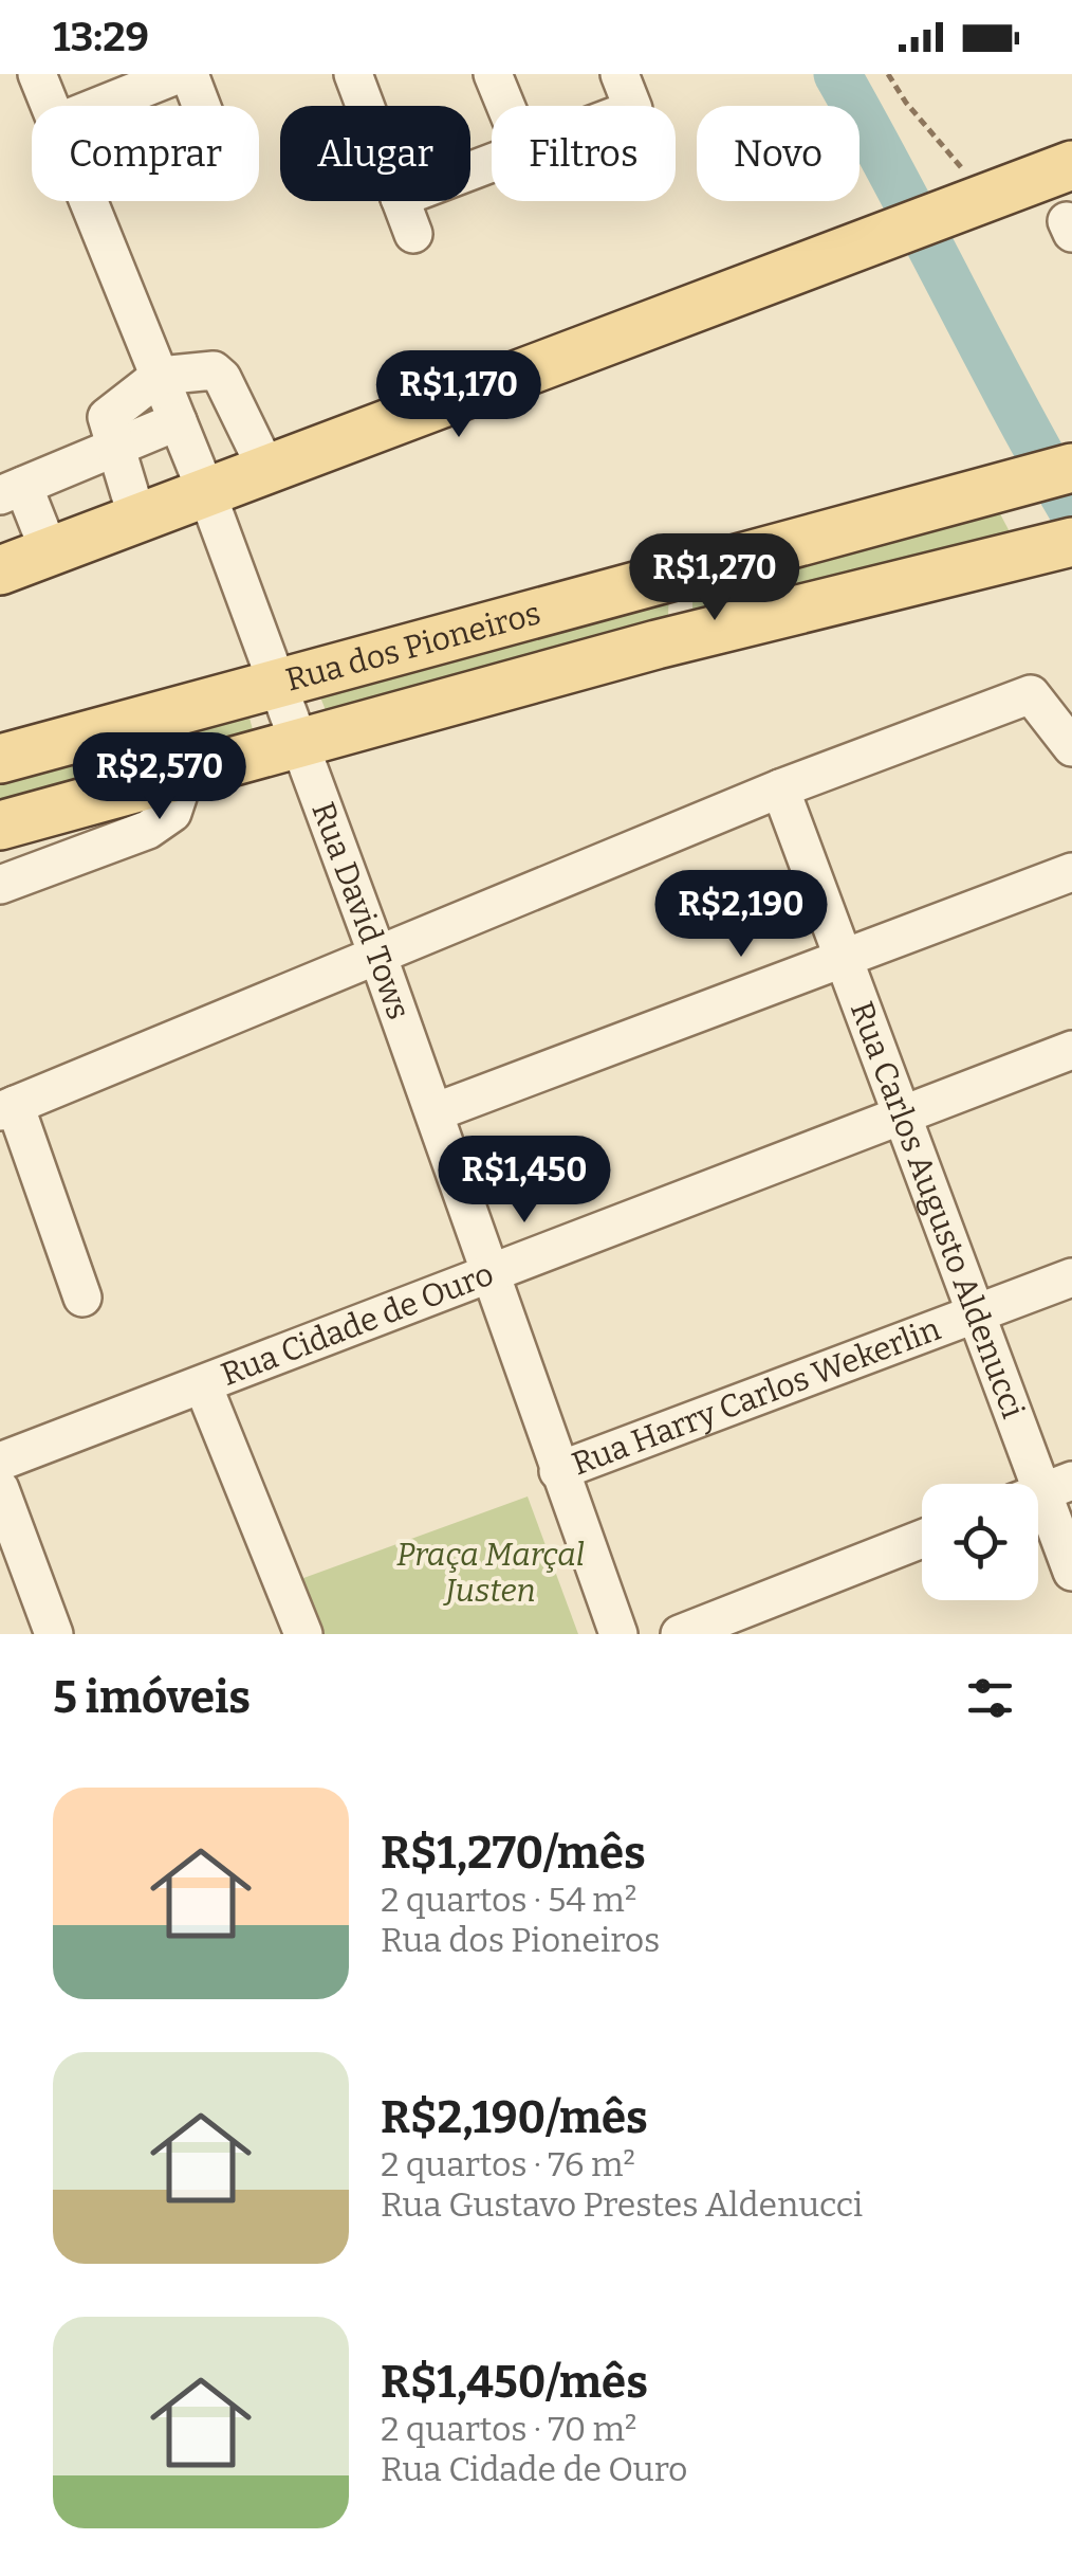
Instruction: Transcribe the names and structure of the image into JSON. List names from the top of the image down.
{
  "streets": {
    "main road": ["Rua dos Pioneiros"],
    "street": [
      "Rua David Tows",
      "Rua Carlos Augusto Aldenucci",
      "Rua Cidade de Ouro",
      "Rua Harry Carlos Wekerlin"
    ]
  },
  "crossings": [
    ["Rua dos Pioneiros", "Rua David Tows"],
    ["Rua David Tows", "Rua Cidade de Ouro"],
    ["Rua David Tows", "Rua Harry Carlos Wekerlin"],
    ["Rua Carlos Augusto Aldenucci", "Rua Cidade de Ouro"],
    ["Rua Carlos Augusto Aldenucci", "Rua Harry Carlos Wekerlin"]
  ],
  "parks": ["Praça Marçal Justen"],
  "page": {
    "status": "13:29",
    "chip": [
      "Comprar",
      "Alugar",
      "Filtros",
      "Novo"
    ],
    "price": [
      "R$1,170",
      "R$1,270",
      "R$2,570",
      "R$2,190",
      "R$1,450"
    ],
    "heading": "5 imóveis",
    "list": [
      {
        "name": "R$1,270/mês",
        "note": "2 quartos · 54 m² · Rua dos Pioneiros"
      },
      {
        "name": "R$2,190/mês",
        "note": "2 quartos · 76 m² · Rua Gustavo Prestes Aldenucci"
      },
      {
        "name": "R$1,450/mês",
        "note": "2 quartos · 70 m² · Rua Cidade de Ouro"
      }
    ]
  }
}
